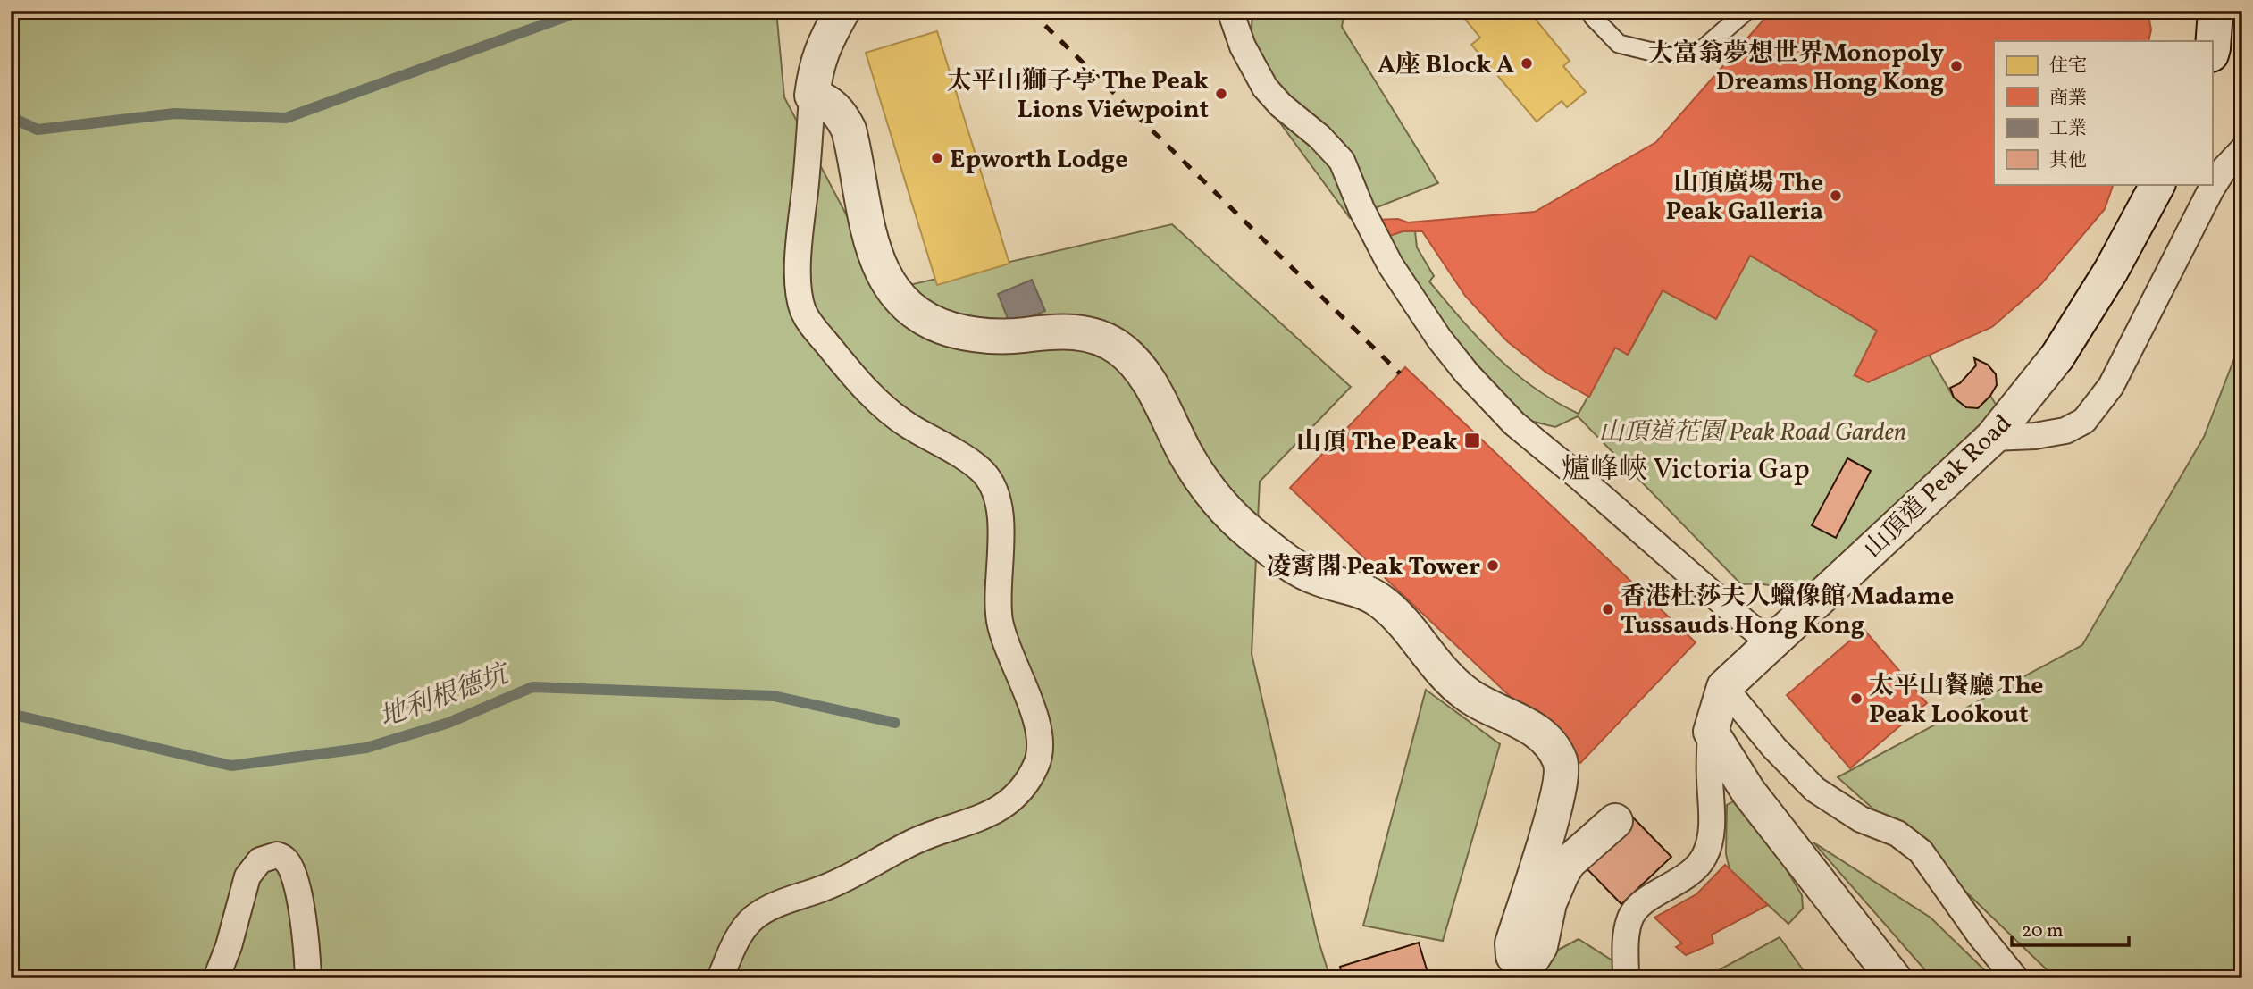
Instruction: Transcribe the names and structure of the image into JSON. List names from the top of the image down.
{
  "streets": {
    "street": ["山頂道 Peak Road"]
  },
  "districts": ["爐峰峽 Victoria Gap"],
  "water": ["地利根德坑"],
  "parks": ["山頂道花園 Peak Road Garden"],
  "places": {
    "other": [
      "A座 Block A",
      "大富翁夢想世界Monopoly Dreams Hong Kong",
      "太平山獅子亭 The Peak Lions Viewpoint",
      "Epworth Lodge",
      "山頂廣場 The Peak Galleria",
      "凌霄閣 Peak Tower",
      "香港杜莎夫人蠟像館 Madame Tussauds Hong Kong",
      "太平山餐廳 The Peak Lookout"
    ],
    "transit": ["山頂 The Peak"]
  },
  "legend": [
    "住宅",
    "商業",
    "工業",
    "其他"
  ],
  "scale_bar": "20 m"
}
